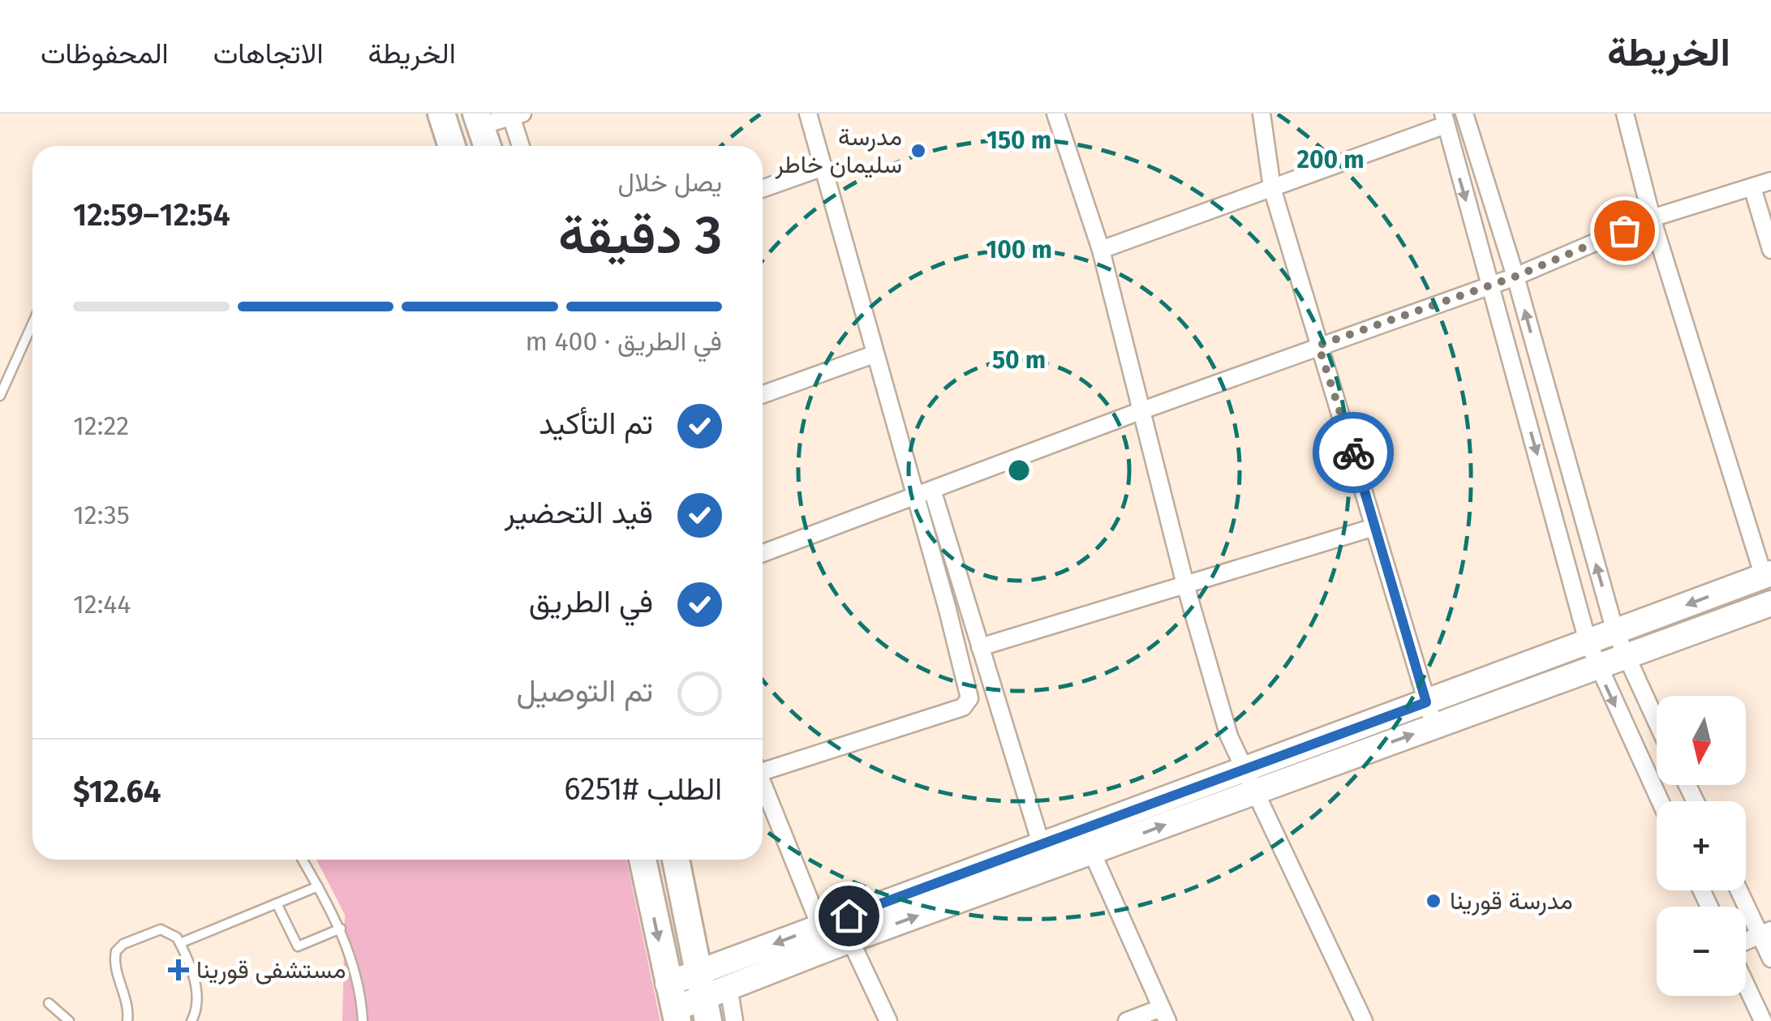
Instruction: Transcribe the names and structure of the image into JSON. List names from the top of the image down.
{
  "places": {
    "other": ["مدرسة سليمان خاطر", "مدرسة قورينا"],
    "health": ["مستشفى قورينا"]
  },
  "north": "bottom",
  "page": {
    "header": "الخريطة",
    "nav": ["الخريطة", "الاتجاهات", "المحفوظات"],
    "heading": ["3 دقيقة", "يصل خلال", "12:54–12:59"],
    "panel": ["الطلب #6251", "$12.64"],
    "bar": "في الطريق · 400 m",
    "list": [
      ["تم التأكيد", "12:22"],
      ["قيد التحضير", "12:35"],
      ["في الطريق", "12:44"],
      "تم التوصيل"
    ],
    "map_buttons": ["+", "−"]
  },
  "rings": [
    "150 m",
    "200 m",
    "100 m",
    "50 m"
  ]
}
